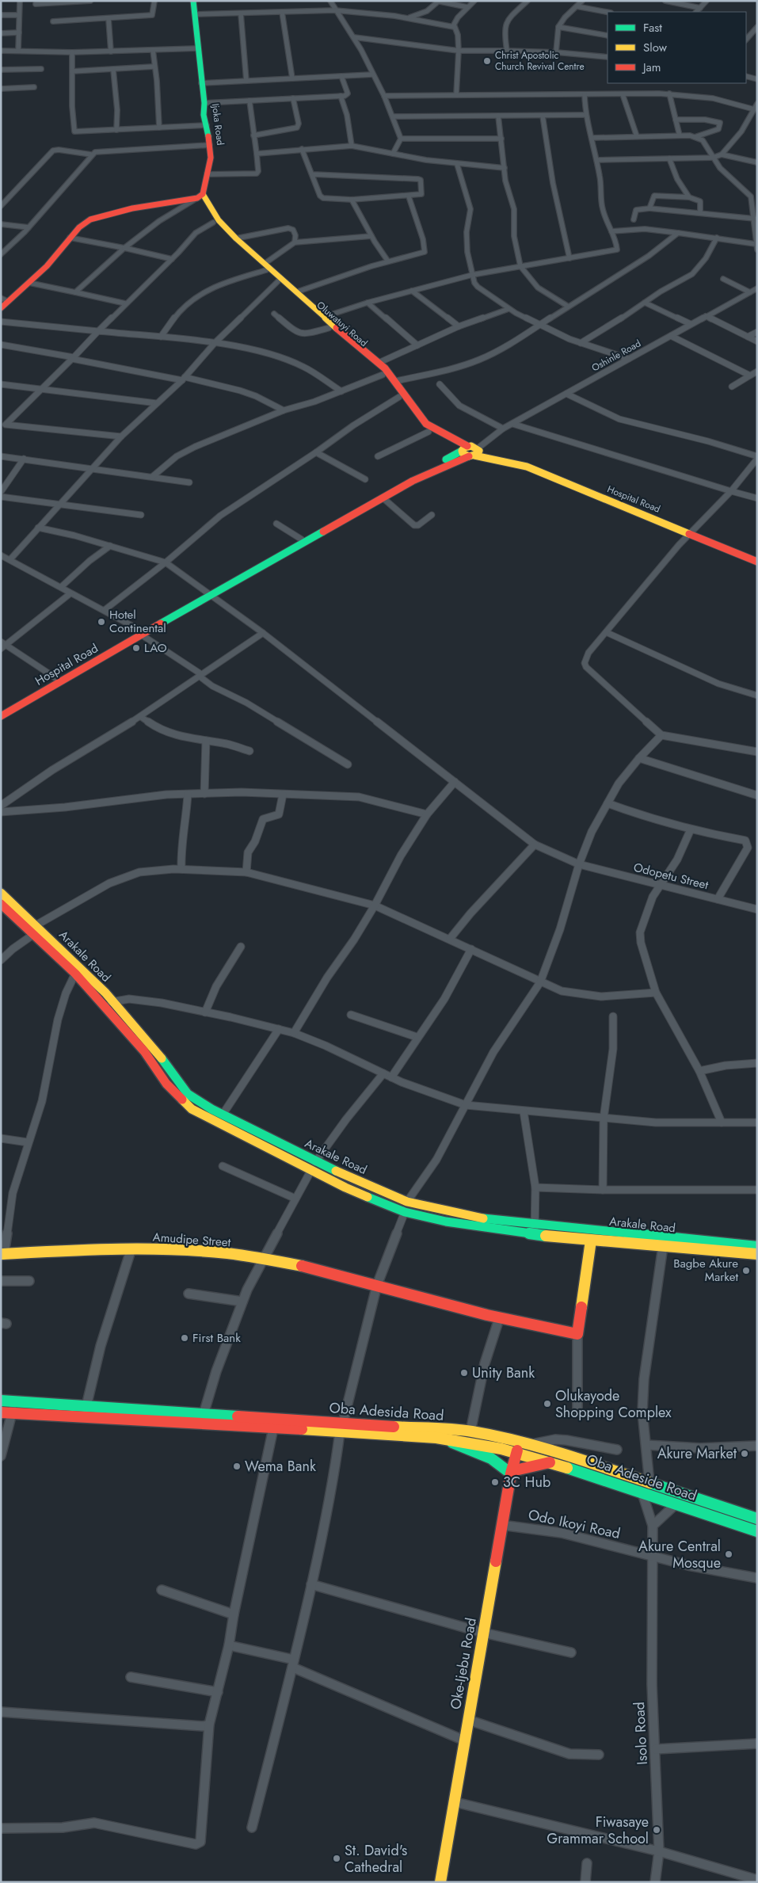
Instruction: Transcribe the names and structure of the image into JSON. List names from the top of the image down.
{
  "streets": {
    "street": [
      "Ijoka Road",
      "Oluwatuyi Road",
      "Oshinle Road",
      "Hospital Road",
      "Odopetu Street",
      "Arakale Road",
      "Amudipe Street",
      "Oba Adesida Road",
      "Oba Adeside Road",
      "Odo Ikoyi Road",
      "Oke-Ijebu Road",
      "Isolo Road"
    ]
  },
  "crossings": [
    ["Oshinle Road", "Hospital Road"],
    ["Oba Adesida Road", "Oba Adeside Road"],
    ["Oba Adesida Road", "Oke-Ijebu Road"],
    ["Oba Adeside Road", "Oke-Ijebu Road"],
    ["Oba Adeside Road", "Isolo Road"],
    ["Odo Ikoyi Road", "Oke-Ijebu Road"],
    ["Odo Ikoyi Road", "Isolo Road"]
  ],
  "places": [
    "Christ Apostolic Church Revival Centre",
    "Hotel Continental",
    "LAO",
    "Bagbe Akure Market",
    "First Bank",
    "Unity Bank",
    "Olukayode Shopping Complex",
    "Akure Market",
    "Wema Bank",
    "3C Hub",
    "Akure Central Mosque",
    "Fiwasaye Grammar School",
    "St. David's Cathedral"
  ],
  "legend": ["Fast", "Slow", "Jam"]
}
